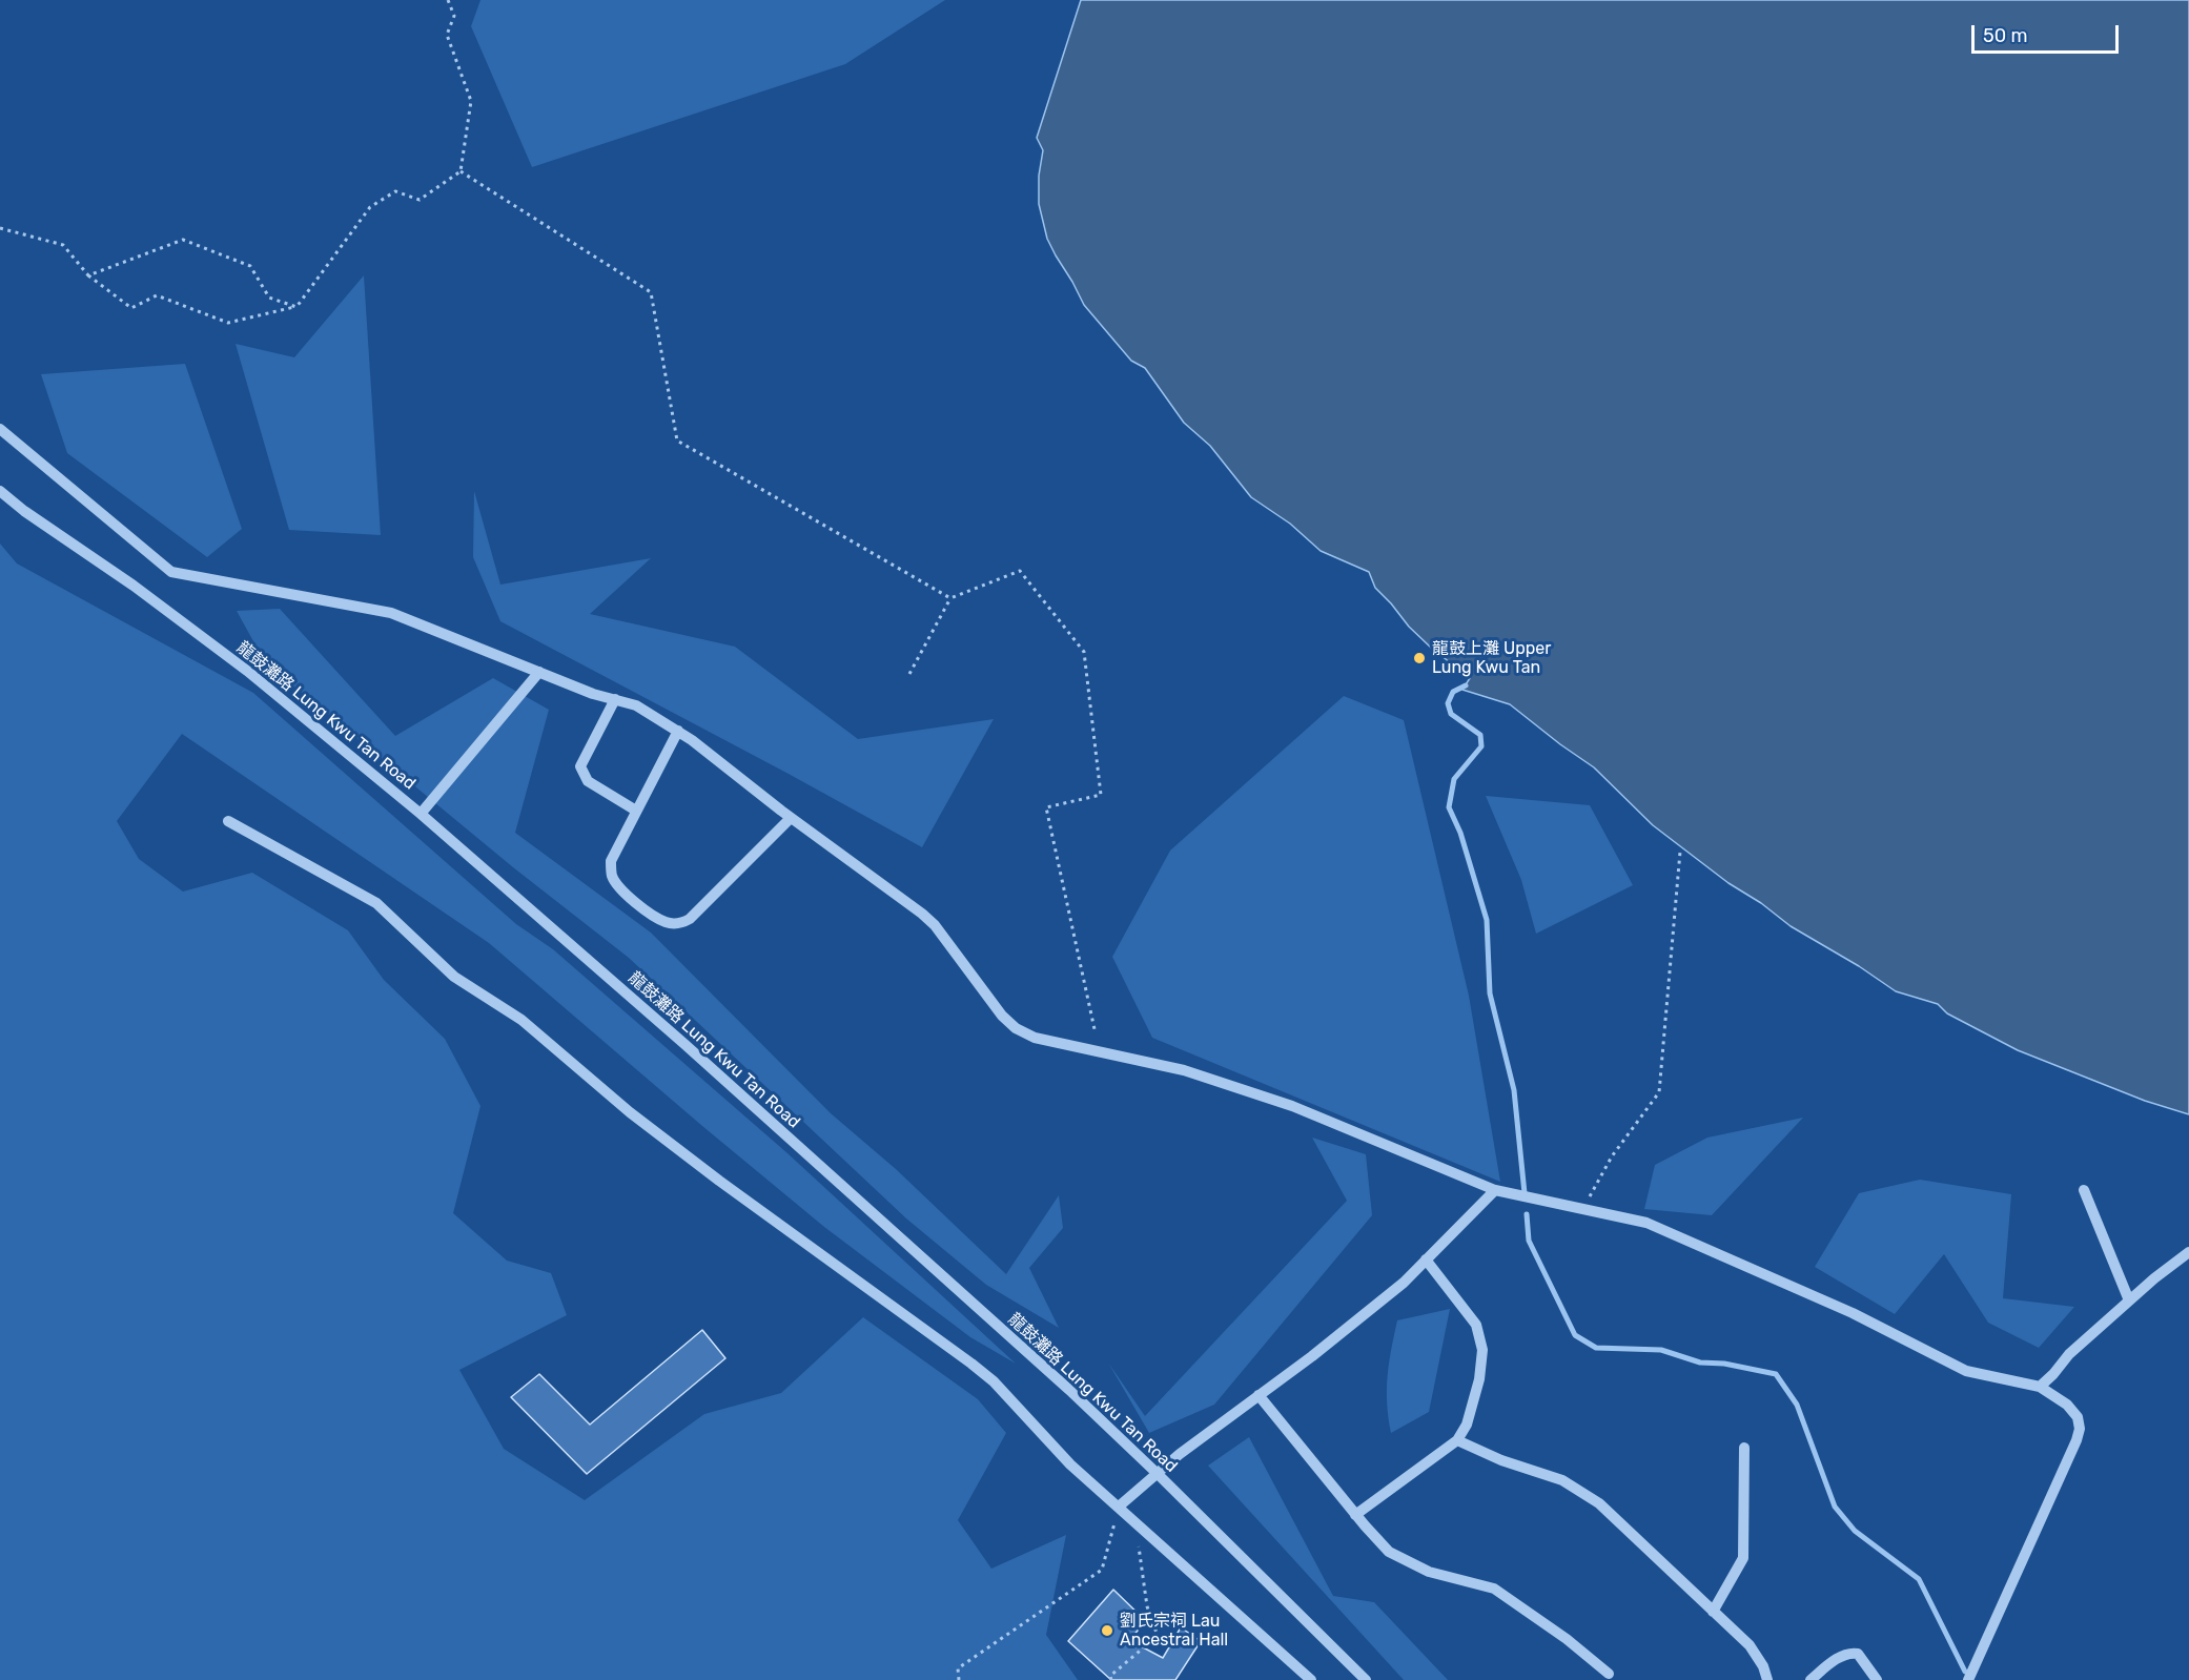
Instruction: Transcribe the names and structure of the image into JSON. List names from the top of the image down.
{
  "streets": {
    "street": ["龍鼓灘路 Lung Kwu Tan Road"]
  },
  "places": ["龍鼓上灘 Upper Lung Kwu Tan", "劉氏宗祠 Lau Ancestral Hall"],
  "scale_bar": "50 m"
}
